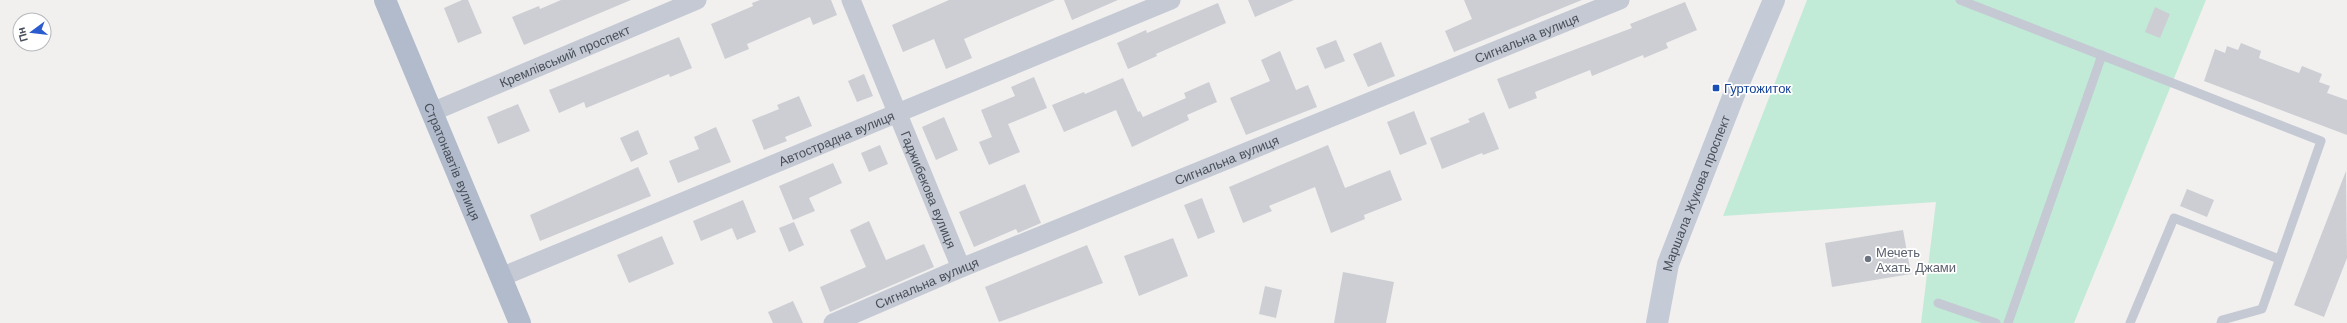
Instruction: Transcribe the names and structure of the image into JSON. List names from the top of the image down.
{
  "streets": {
    "main road": ["Стратонавтів вулиця"],
    "street": [
      "Сигнальна вулиця",
      "Кремлівський проспект",
      "Автострадна вулиця",
      "Гаджибекова вулиця",
      "Маршала Жукова проспект"
    ]
  },
  "crossings": [
    ["Сигнальна вулиця", "Гаджибекова вулиця"],
    ["Кремлівський проспект", "Стратонавтів вулиця"],
    ["Автострадна вулиця", "Стратонавтів вулиця"],
    ["Автострадна вулиця", "Гаджибекова вулиця"]
  ],
  "places": {
    "transit": ["Гуртожиток"],
    "other": ["Мечеть Ахать Джами"]
  },
  "north": "left"
}
